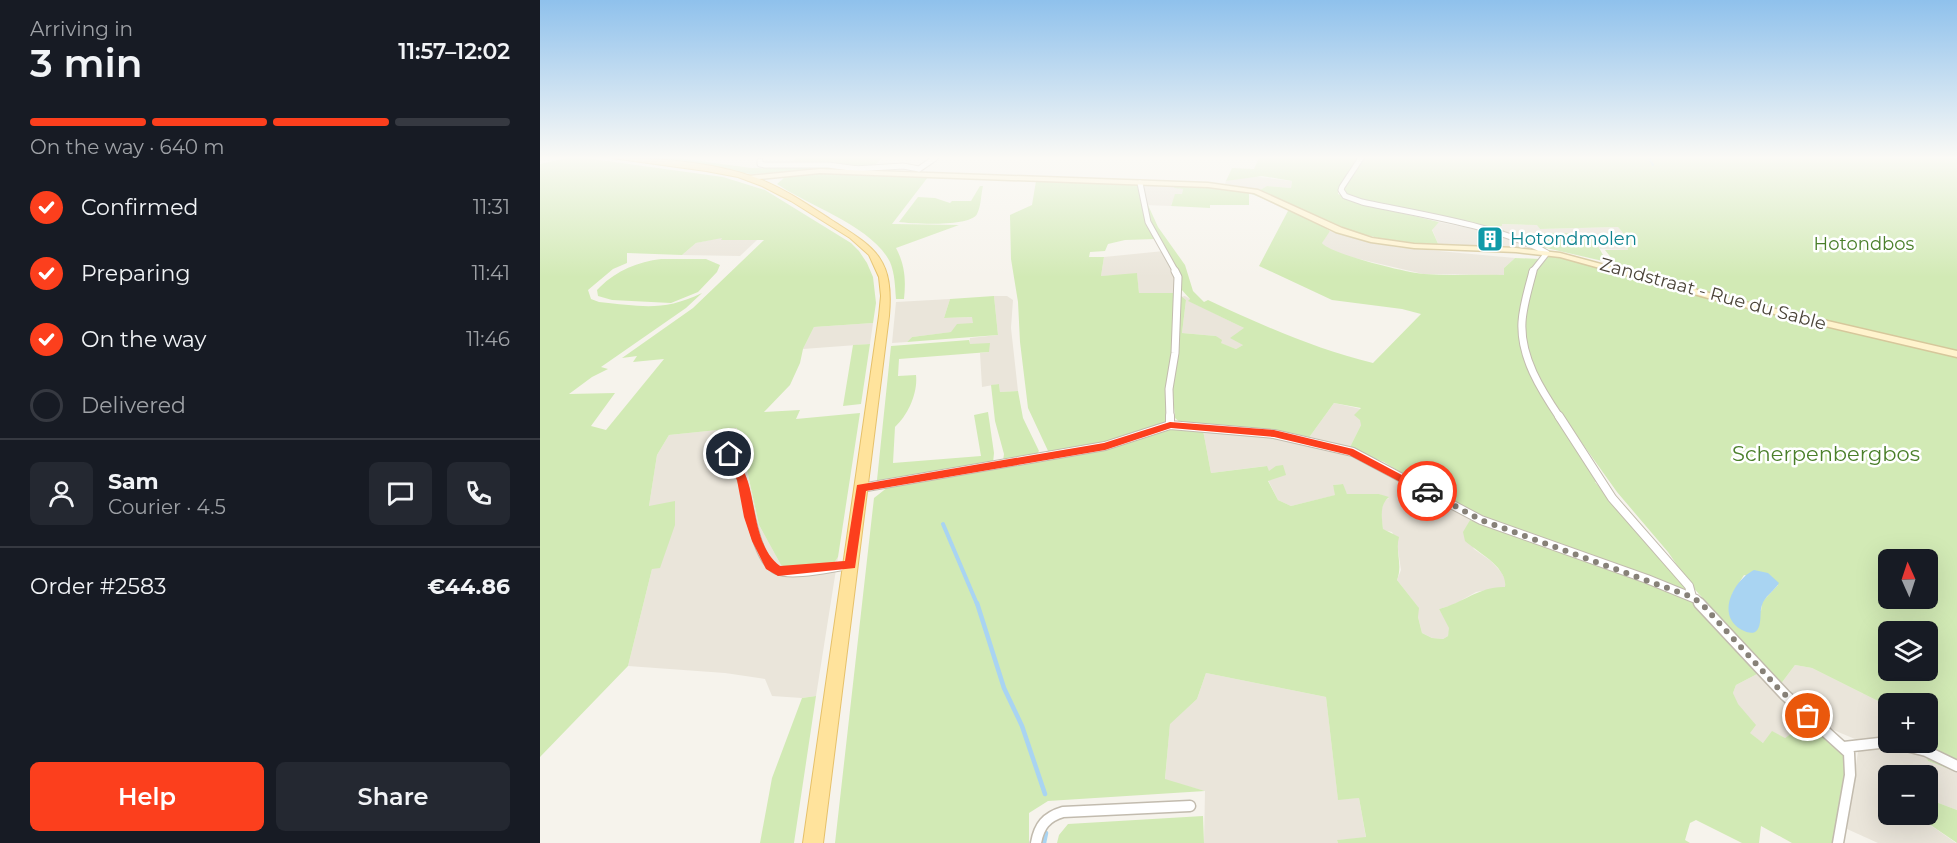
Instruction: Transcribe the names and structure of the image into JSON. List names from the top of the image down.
{
  "streets": {
    "main road": ["Zandstraat - Rue du Sable"]
  },
  "parks": ["Hotondbos", "Scherpenbergbos"],
  "places": {
    "building": ["Hotondmolen"]
  },
  "north": "top",
  "page": {
    "heading": ["3 min", "Arriving in", "11:57–12:02"],
    "panel": [
      "Sam",
      "Courier · 4.5",
      "Order #2583",
      "€44.86"
    ],
    "bar": "On the way · 640 m",
    "list": [
      ["Confirmed", "11:31"],
      ["Preparing", "11:41"],
      ["On the way", "11:46"],
      "Delivered"
    ],
    "map_buttons": ["+", "−"],
    "buttons": ["Help", "Share"]
  }
}
